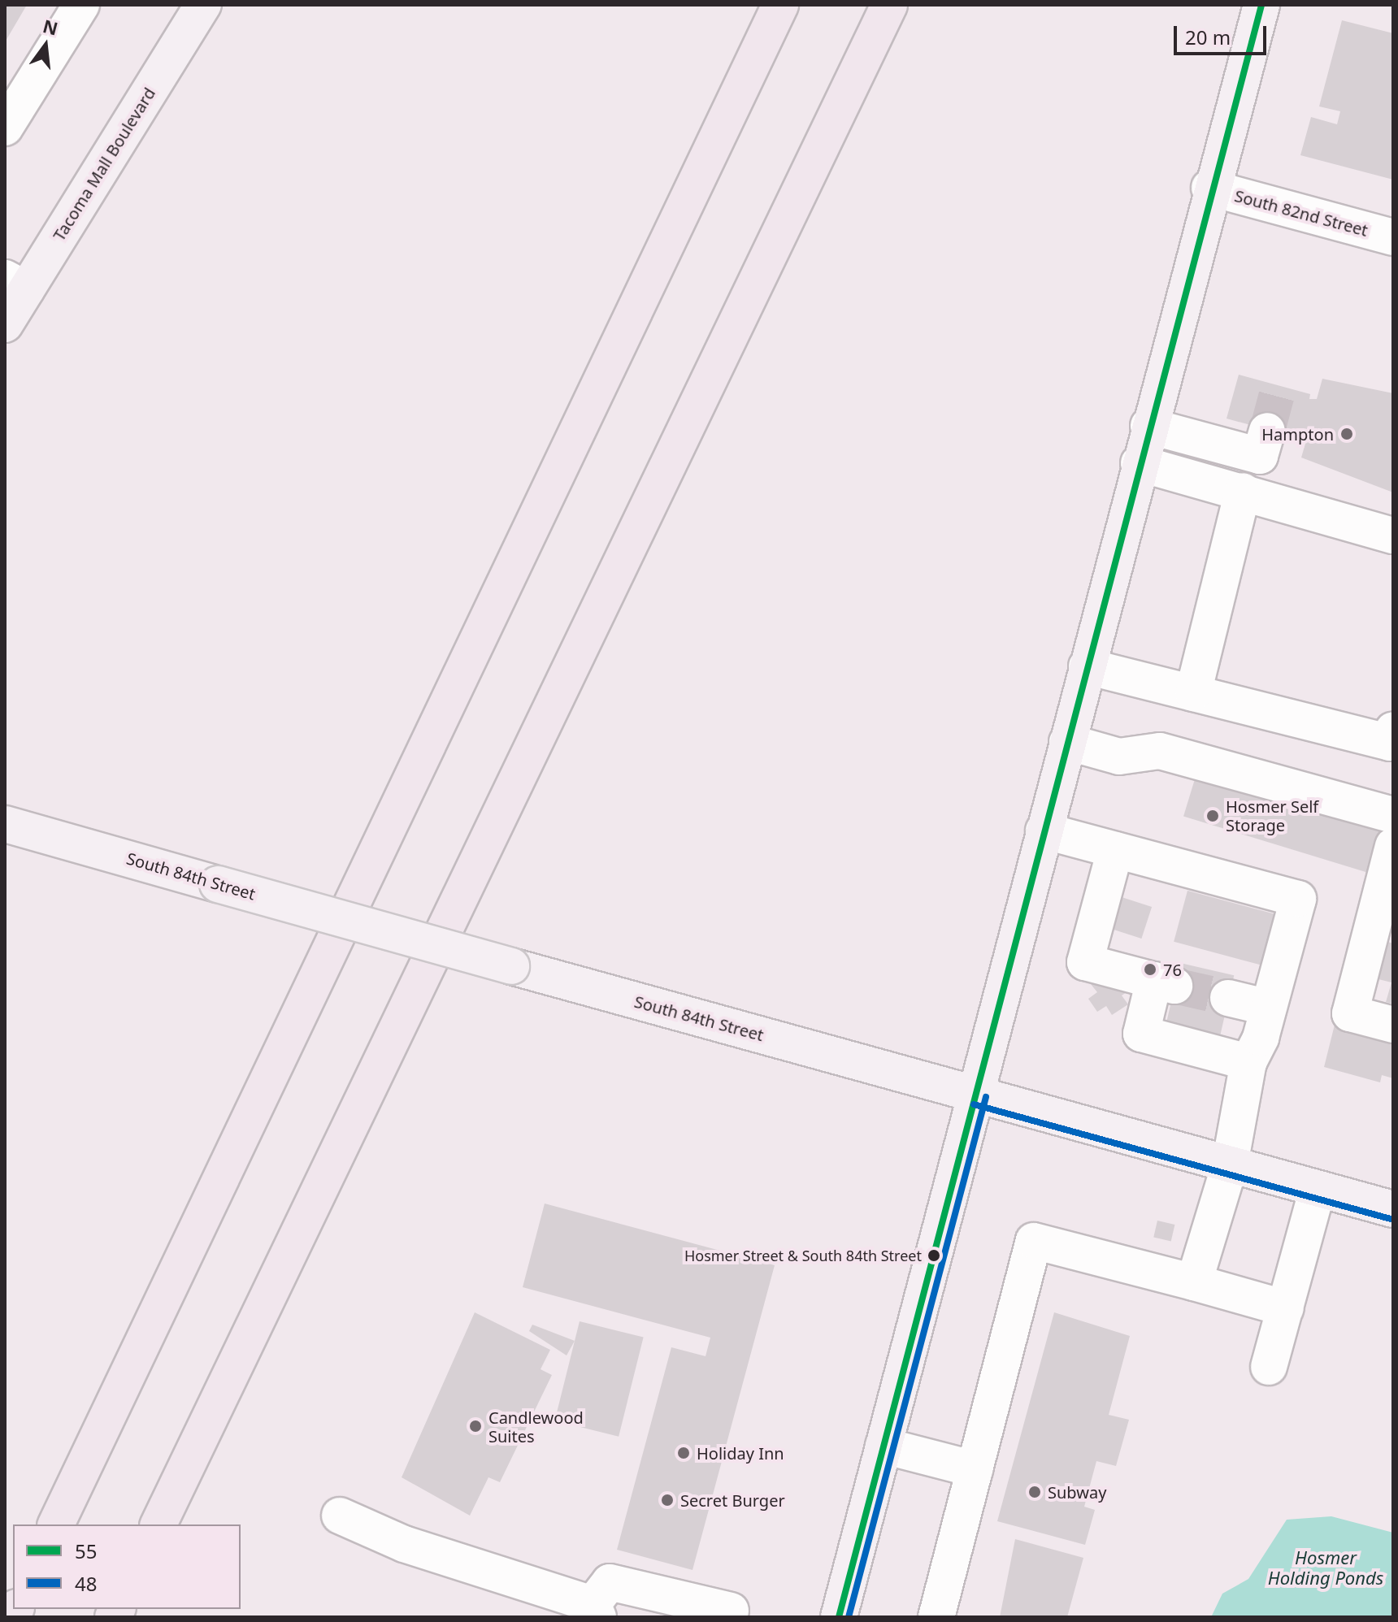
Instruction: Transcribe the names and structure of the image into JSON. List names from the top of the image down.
{
  "streets": {
    "main road": ["Tacoma Mall Boulevard", "South 84th Street"],
    "street": ["South 82nd Street"]
  },
  "water": ["Hosmer Holding Ponds"],
  "places": [
    "Hampton",
    "Hosmer Self Storage",
    "76",
    "Hosmer Street & South 84th Street",
    "Candlewood Suites",
    "Holiday Inn",
    "Subway",
    "Secret Burger"
  ],
  "lines": ["transit line 55", "transit line 48"],
  "legend": ["55", "48"],
  "scale_bar": "20 m",
  "north": "top"
}
